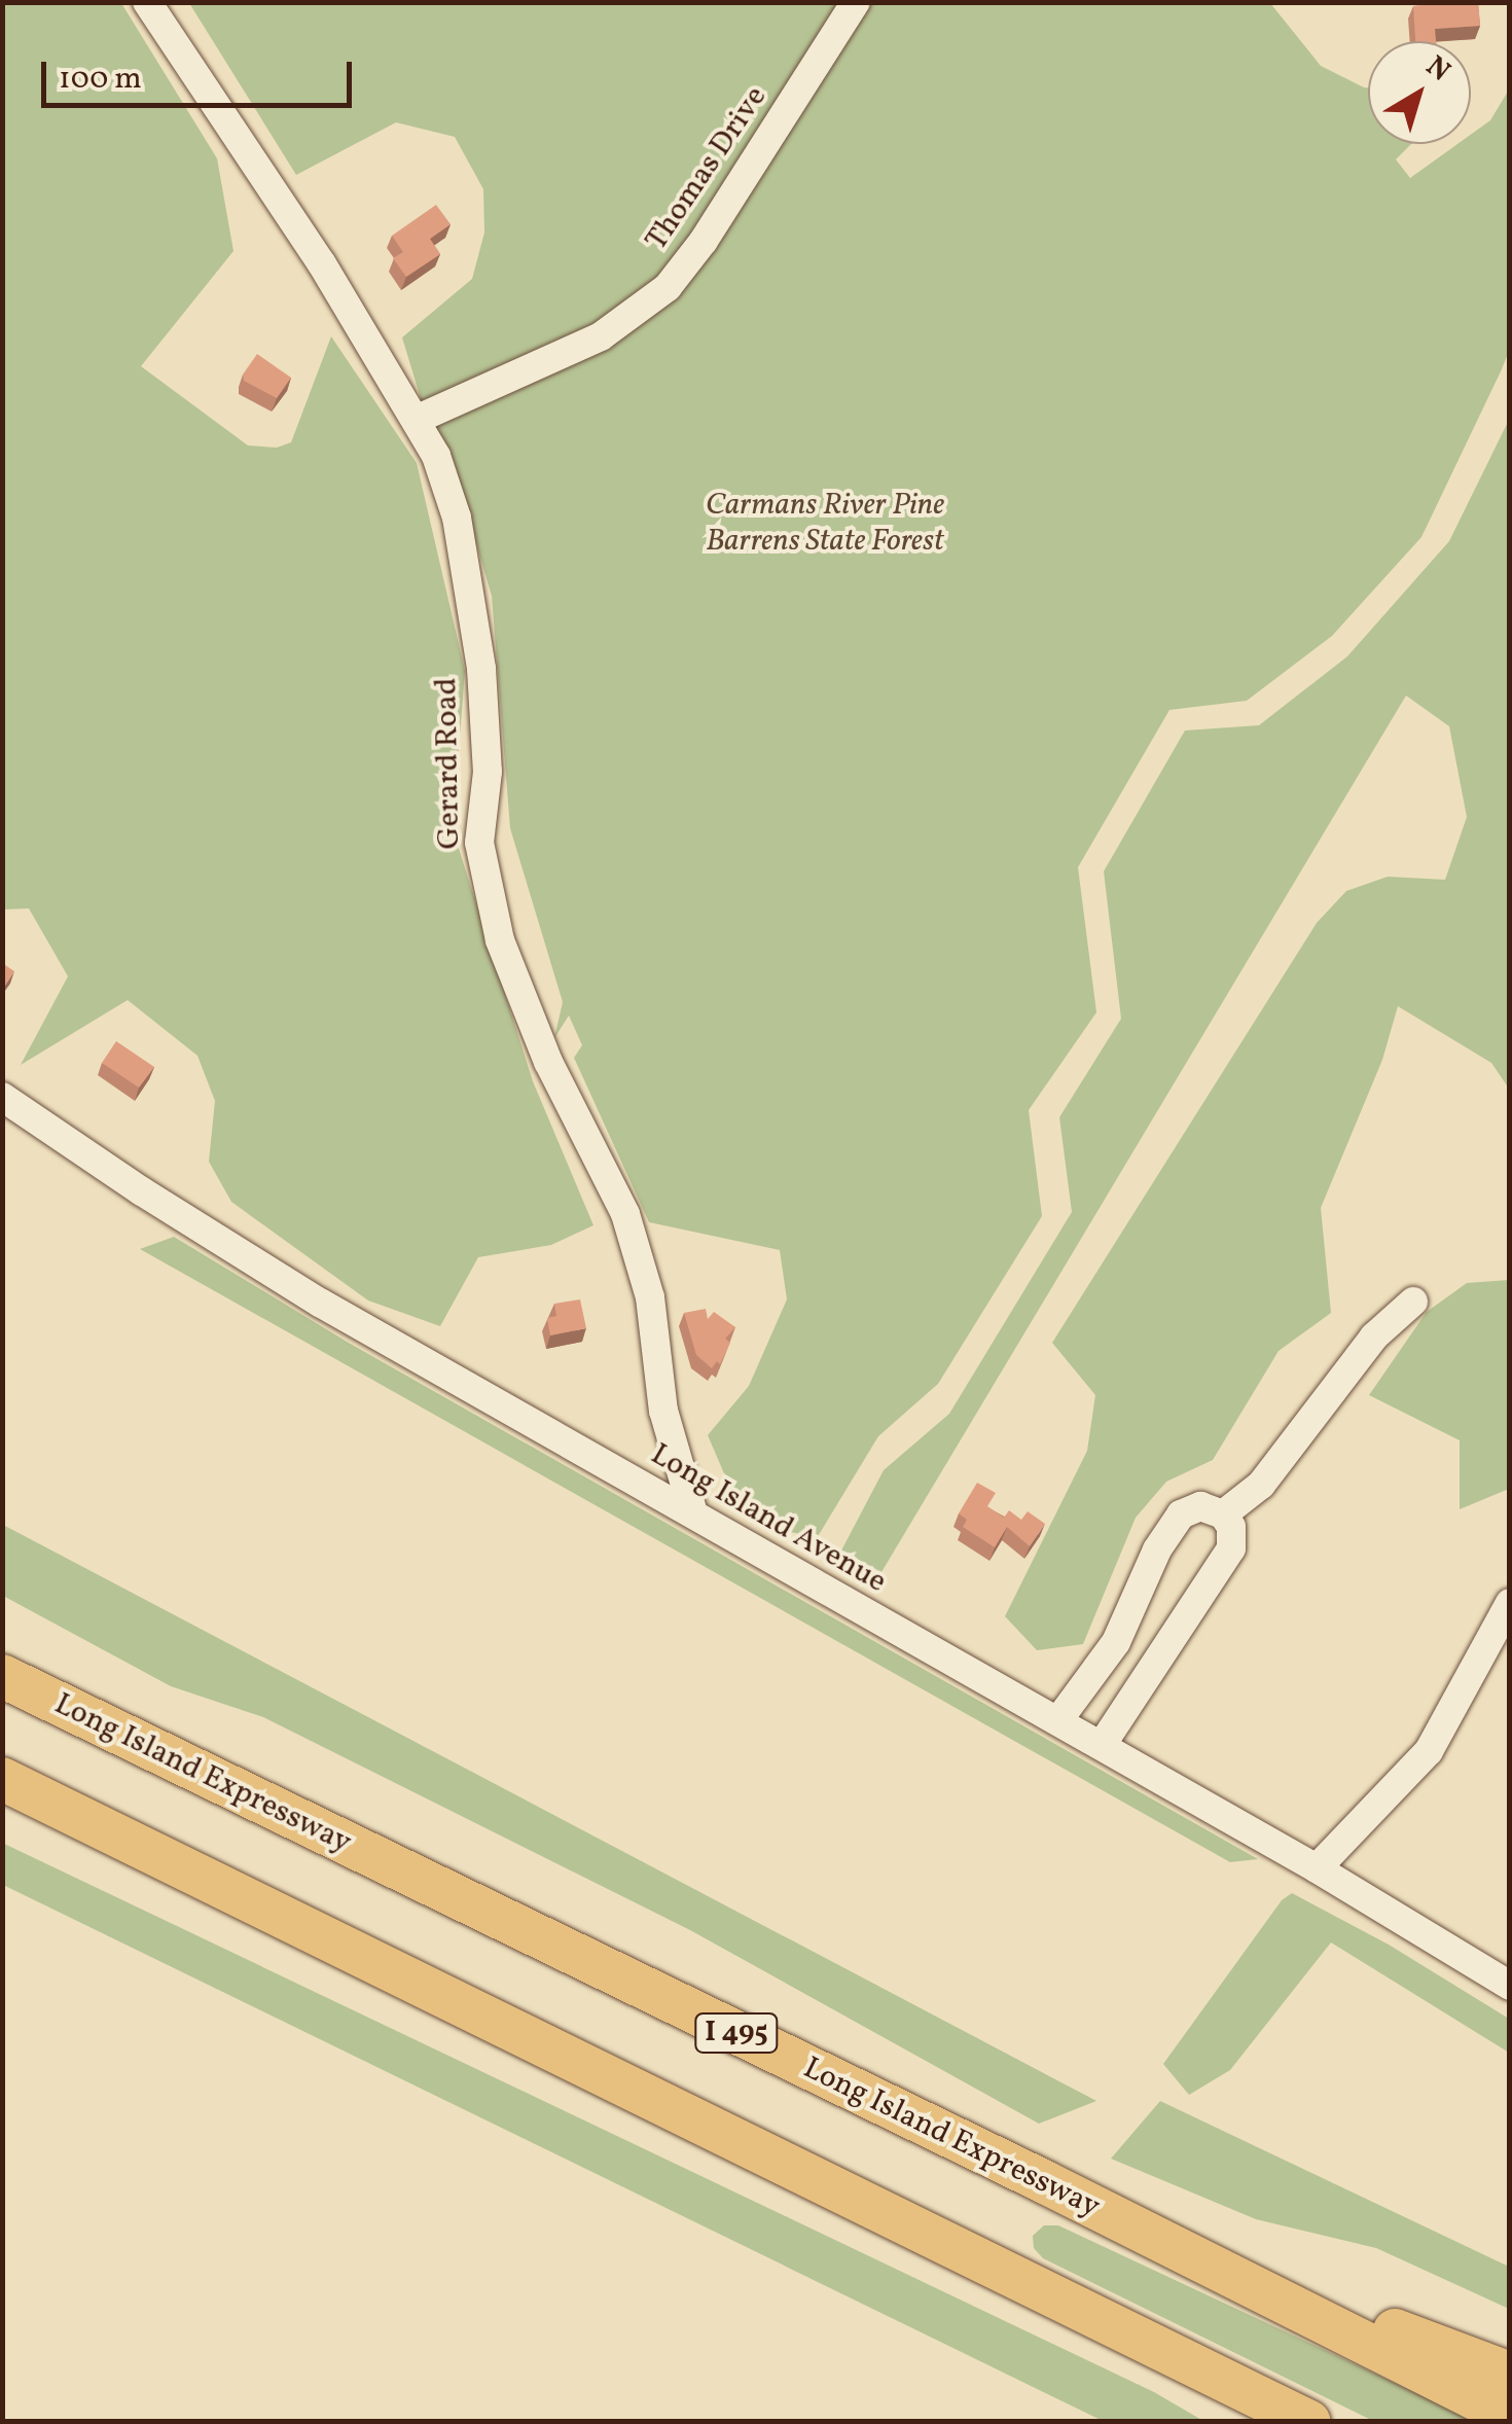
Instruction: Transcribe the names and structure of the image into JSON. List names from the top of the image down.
{
  "streets": {
    "highway": ["Long Island Expressway", "I 495"],
    "street": ["Thomas Drive", "Gerard Road", "Long Island Avenue"]
  },
  "crossings": [
    ["Thomas Drive", "Gerard Road"],
    ["Gerard Road", "Long Island Avenue"]
  ],
  "parks": ["Carmans River Pine Barrens State Forest"],
  "scale_bar": "100 m",
  "north": "top right"
}
